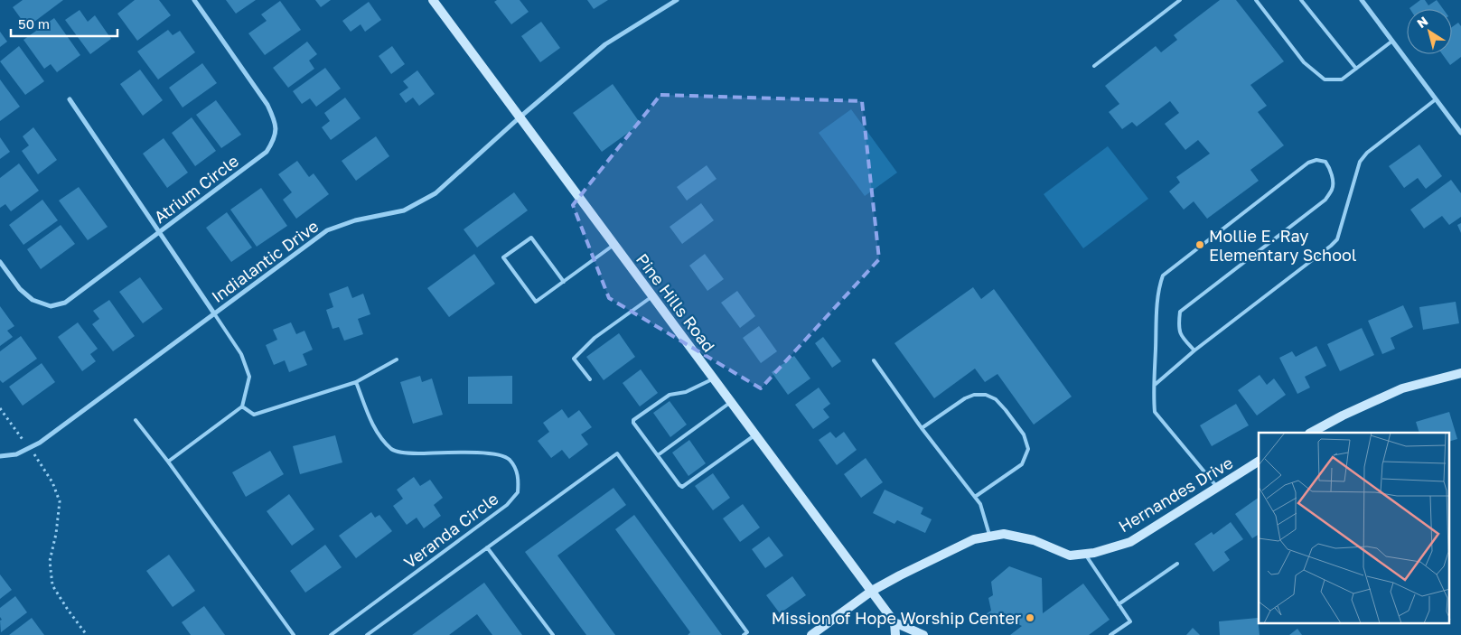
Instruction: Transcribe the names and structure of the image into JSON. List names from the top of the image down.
{
  "streets": {
    "main road": ["Pine Hills Road", "Hernandes Drive"],
    "street": ["Atrium Circle", "Indialantic Drive"],
    "lane": ["Veranda Circle"]
  },
  "crossings": [
    ["Indialantic Drive", "Pine Hills Road"],
    ["Pine Hills Road", "Hernandes Drive"]
  ],
  "places": ["Mollie E. Ray Elementary School", "Mission of Hope Worship Center"],
  "scale_bar": "50 m",
  "north": "top left"
}
